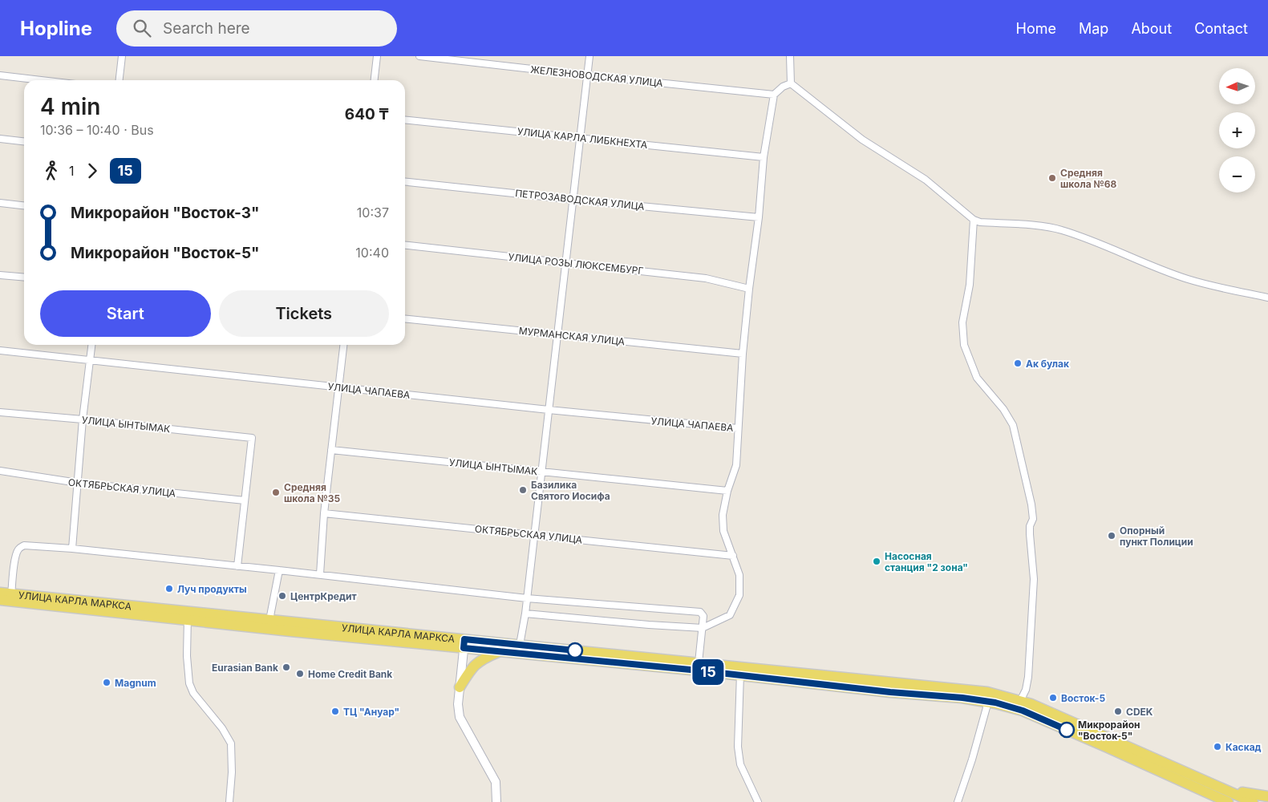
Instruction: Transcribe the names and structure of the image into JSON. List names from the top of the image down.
{
  "streets": {
    "main road": ["УЛИЦА КАРЛА МАРКСА"],
    "street": [
      "ЖЕЛЕЗНОВОДСКАЯ УЛИЦА",
      "УЛИЦА КАРЛА ЛИБКНЕХТА",
      "ПЕТРОЗАВОДСКАЯ УЛИЦА",
      "УЛИЦА РОЗЫ ЛЮКСЕМБУРГ",
      "МУРМАНСКАЯ УЛИЦА",
      "УЛИЦА ЧАПАЕВА",
      "УЛИЦА ЫНТЫМАК",
      "ОКТЯБРЬСКАЯ УЛИЦА"
    ]
  },
  "crossings": [
    ["УЛИЦА ЫНТЫМАК", "ОКТЯБРЬСКАЯ УЛИЦА"]
  ],
  "places": [
    "Средняя школа №68",
    "Ак булак",
    "Базилика Святого Иосифа",
    "Средняя школа №35",
    "Опорный пункт Полиции",
    "Насосная станция \"2 зона\"",
    "Луч продукты",
    "ЦентрКредит",
    "Eurasian Bank",
    "Home Credit Bank",
    "Magnum",
    "Восток-5",
    "ТЦ \"Ануар\"",
    "CDEK",
    "Микрорайон \"Восток-5\"",
    "Каскад"
  ],
  "lines": ["bus line 15"],
  "north": "left",
  "page": {
    "header": "Hopline",
    "search": "Search here",
    "nav": [
      "Home",
      "Map",
      "About",
      "Contact"
    ],
    "on_map": "15",
    "map_buttons": ["+", "−"],
    "heading": ["4 min", "10:36 – 10:40 · Bus", "640 ₸"],
    "legs": ["1", "15"],
    "list": [
      {
        "name": "Микрорайон \"Восток-3\"",
        "value": "10:37"
      },
      {
        "name": "Микрорайон \"Восток-5\"",
        "value": "10:40"
      }
    ],
    "buttons": ["Start", "Tickets"]
  }
}
